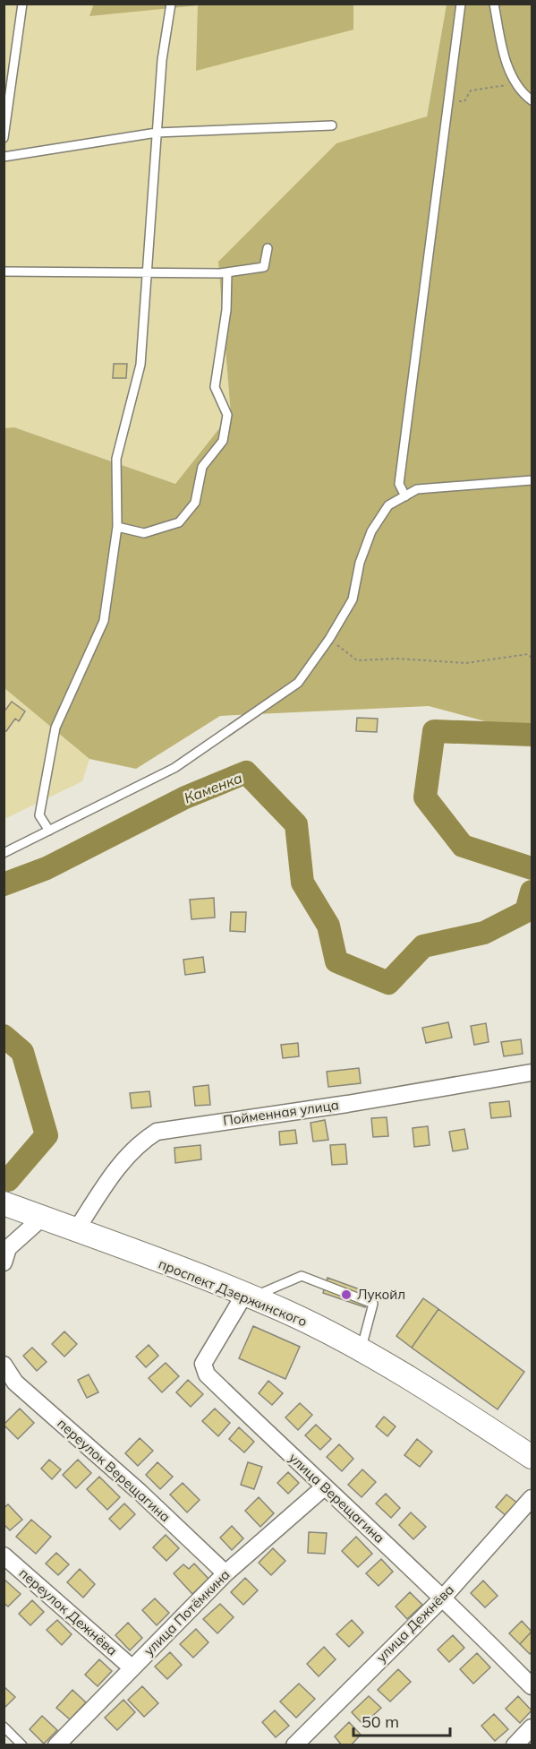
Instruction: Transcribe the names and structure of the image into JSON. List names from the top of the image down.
{
  "streets": {
    "street": [
      "Пойменная улица",
      "проспект Дзержинского",
      "переулок Верещагина",
      "улица Верещагина",
      "переулок Дежнёва",
      "улица Потёмкина",
      "улица Дежнёва"
    ]
  },
  "crossings": [
    ["Пойменная улица", "проспект Дзержинского"],
    ["проспект Дзержинского", "улица Верещагина"],
    ["переулок Верещагина", "улица Потёмкина"],
    ["улица Верещагина", "улица Потёмкина"],
    ["улица Верещагина", "улица Дежнёва"],
    ["переулок Дежнёва", "улица Потёмкина"]
  ],
  "water": ["Каменка"],
  "places": ["Лукойл"],
  "scale_bar": "50 m"
}
